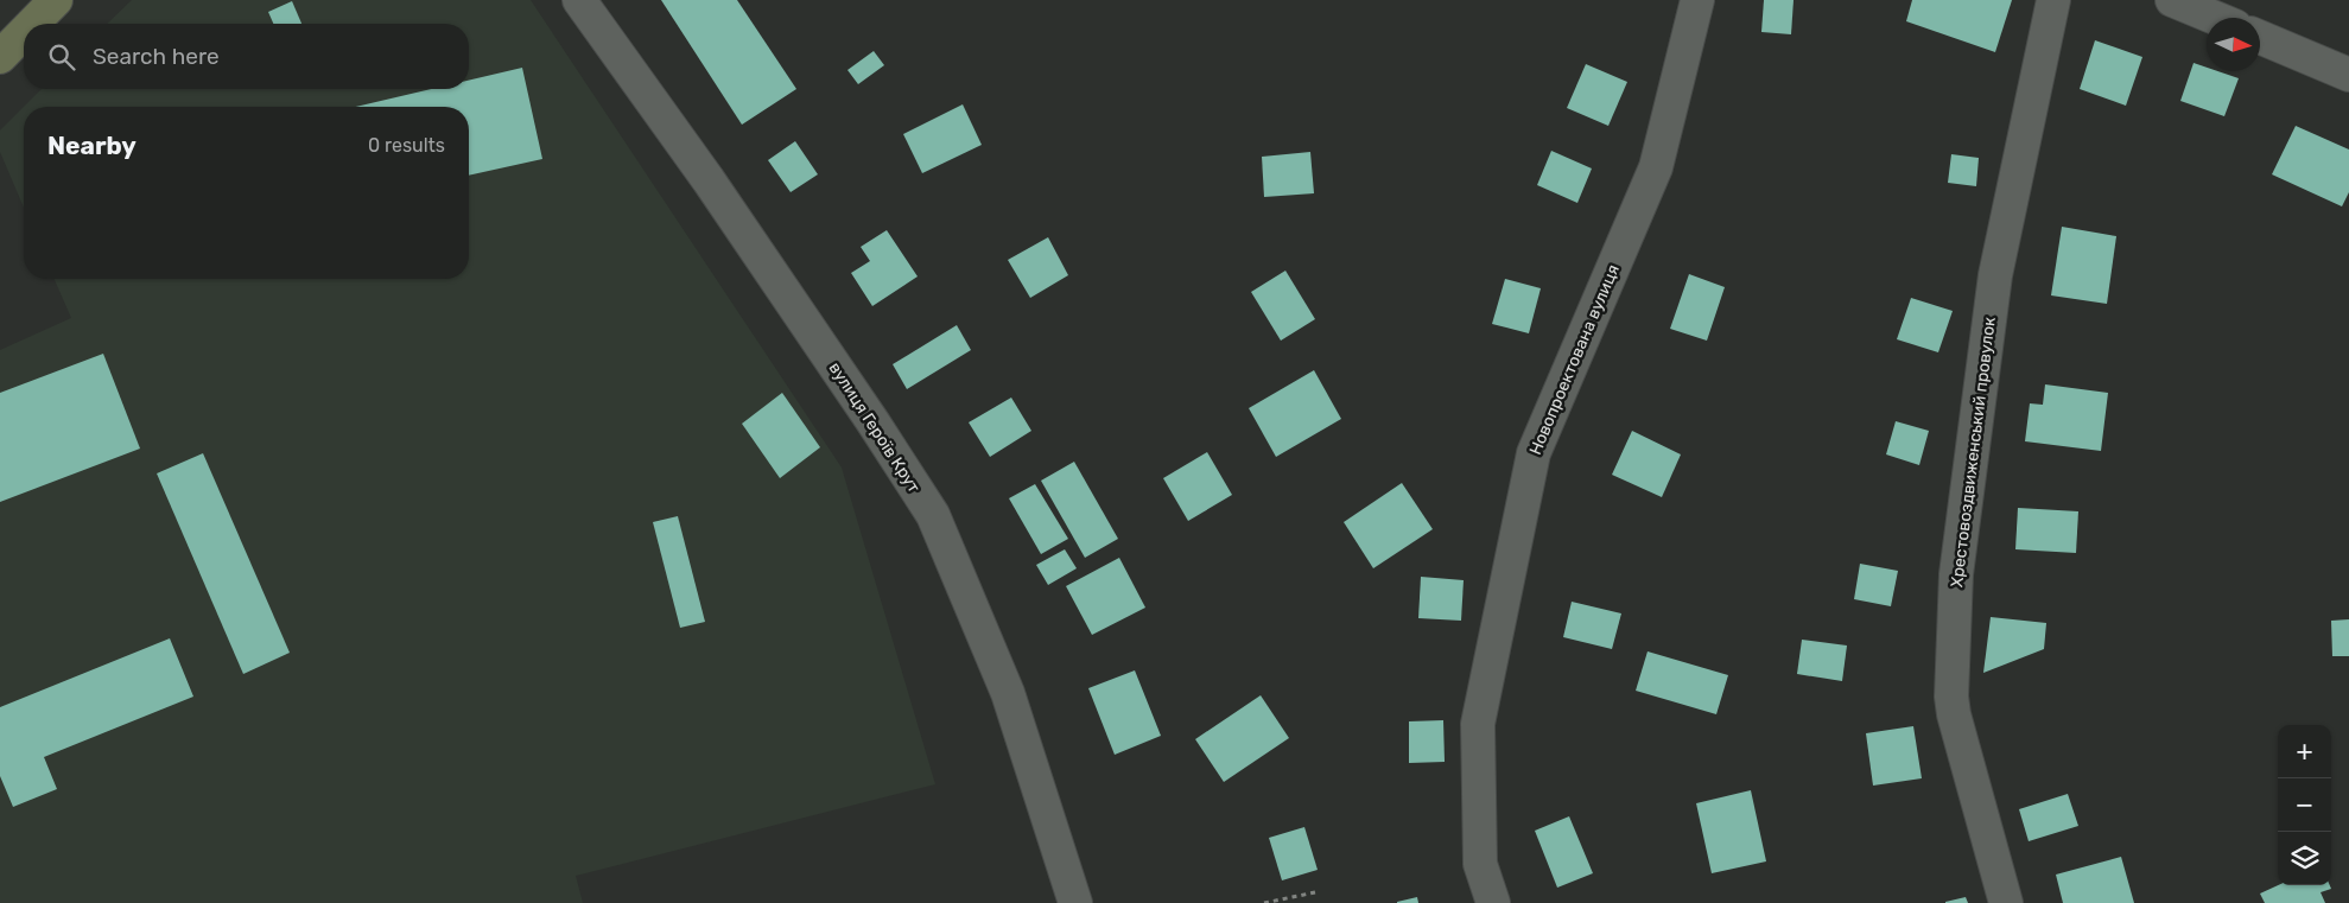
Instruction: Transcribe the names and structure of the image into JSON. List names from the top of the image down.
{
  "streets": {
    "street": ["Новопроектована вулиця", "вулиця Героїв Крут", "Хрестовоздвиженський провулок"]
  },
  "north": "right",
  "page": {
    "search": "Search here",
    "heading": ["Nearby", "0 results"],
    "map_buttons": ["+", "−"]
  }
}
